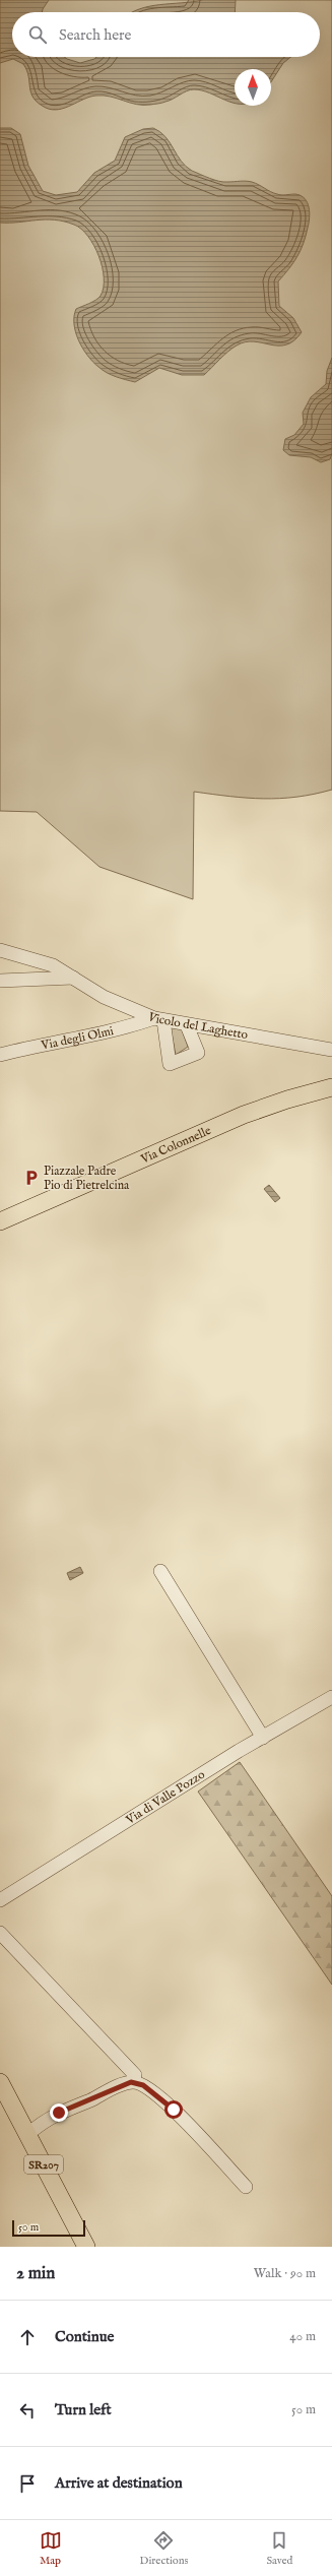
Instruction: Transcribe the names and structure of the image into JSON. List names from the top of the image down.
{
  "streets": {
    "main road": ["Via Colonnelle", "SR207"],
    "street": ["Vicolo del Laghetto", "Via degli Olmi", "Via di Valle Pozzo"]
  },
  "crossings": [
    ["Vicolo del Laghetto", "Via degli Olmi"]
  ],
  "places": {
    "parking": ["Piazzale Padre Pio di Pietrelcina"]
  },
  "scale_bar": "50 m",
  "north": "top",
  "page": {
    "search": "Search here",
    "scale": "50 m",
    "heading": ["2 min", "Walk · 90 m"],
    "list": [
      ["Continue", "40 m"],
      ["Turn left", "50 m"],
      "Arrive at destination"
    ],
    "nav": ["Map", "Directions", "Saved"]
  }
}
